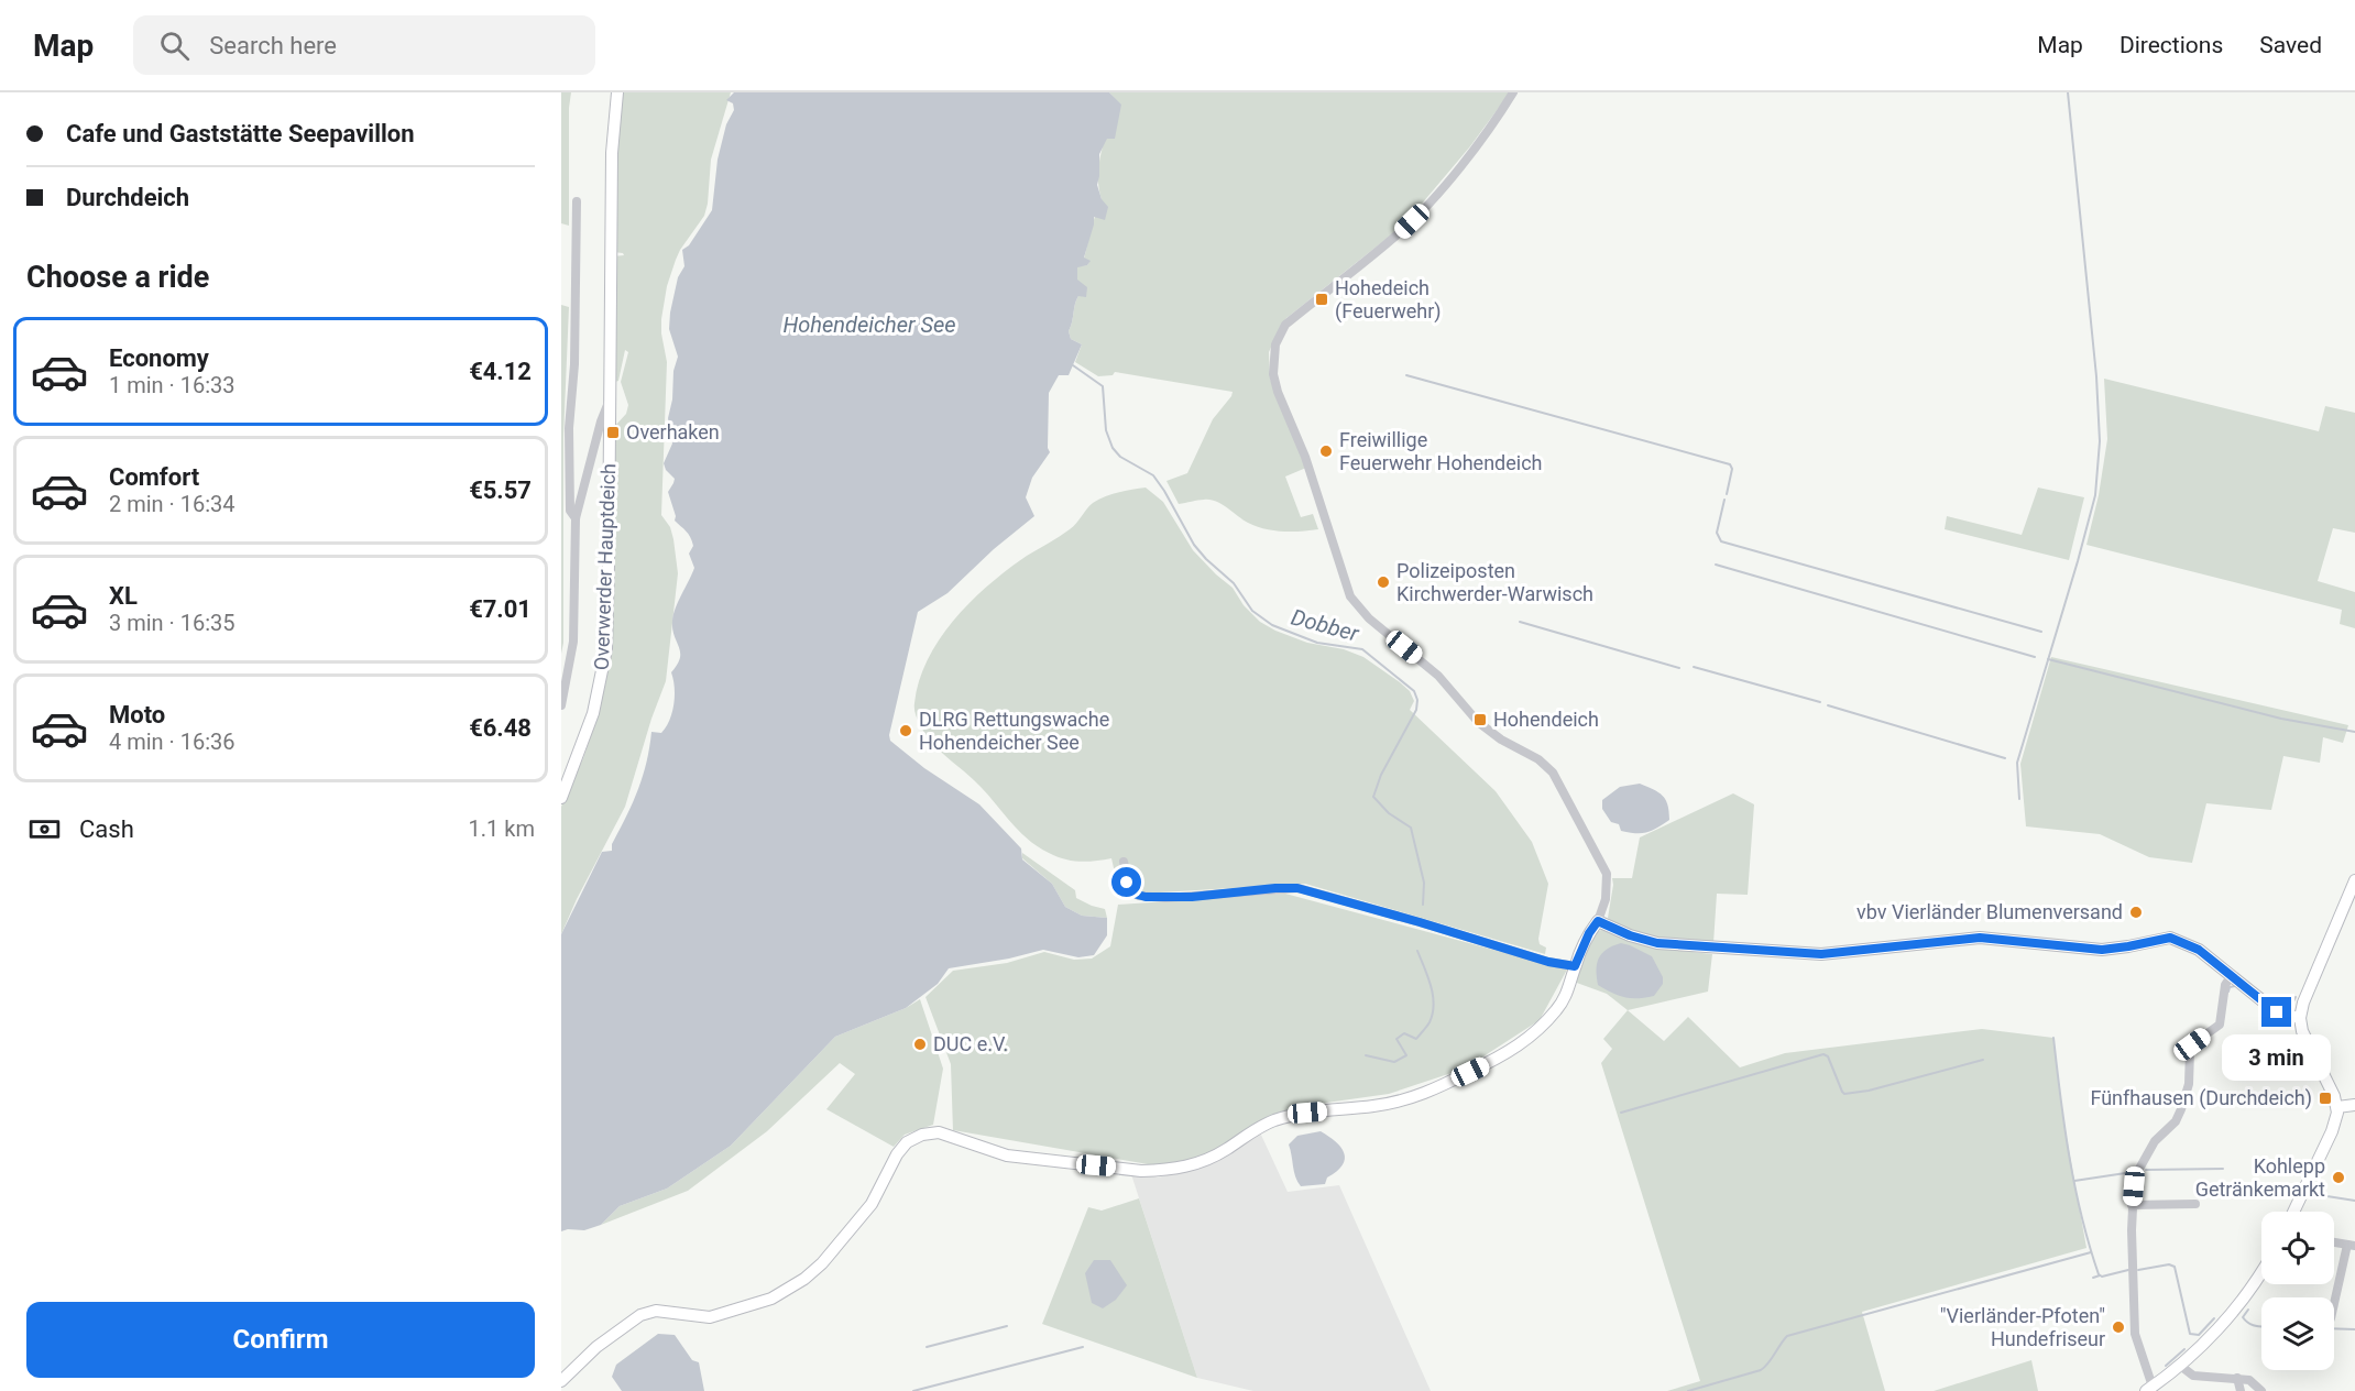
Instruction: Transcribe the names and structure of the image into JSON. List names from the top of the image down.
{
  "streets": {
    "street": ["Overwerder Hauptdeich"]
  },
  "water": ["Hohendeicher See", "Dobber"],
  "places": {
    "transit": [
      "Hohedeich (Feuerwehr)",
      "Overhaken",
      "Hohendeich",
      "Fünfhausen (Durchdeich)"
    ],
    "other": [
      "Freiwillige Feuerwehr Hohendeich",
      "Polizeiposten Kirchwerder-Warwisch",
      "DLRG Rettungswache Hohendeicher See",
      "vbv Vierländer Blumenversand",
      "DUC e.V.",
      "Kohlepp Getränkemarkt",
      "\"Vierländer-Pfoten\" Hundefriseur"
    ]
  },
  "page": {
    "header": "Map",
    "search": "Search here",
    "nav": ["Map", "Directions", "Saved"],
    "banner": ["Cafe und Gaststätte Seepavillon", "Durchdeich"],
    "heading": "Choose a ride",
    "list": [
      {
        "name": "Economy",
        "note": "1 min · 16:33",
        "value": "€4.12"
      },
      {
        "name": "Comfort",
        "note": "2 min · 16:34",
        "value": "€5.57"
      },
      {
        "name": "XL",
        "note": "3 min · 16:35",
        "value": "€7.01"
      },
      {
        "name": "Moto",
        "note": "4 min · 16:36",
        "value": "€6.48"
      }
    ],
    "pay": ["Cash", "1.1 km"],
    "bubble": "3 min",
    "buttons": "Confirm"
  }
}
